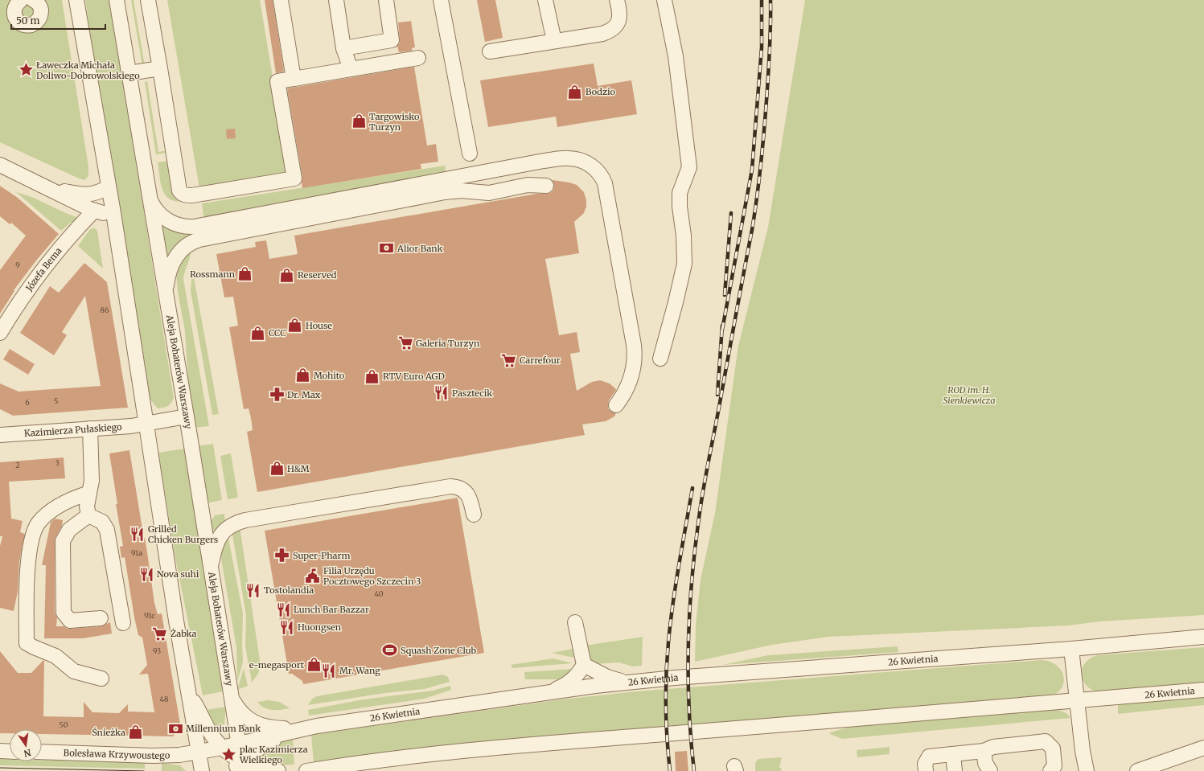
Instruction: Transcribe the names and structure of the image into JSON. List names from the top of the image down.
{
  "streets": {
    "street": [
      "Józefa Bema",
      "Aleja Bohaterów Warszawy",
      "Kazimierza Pułaskiego",
      "26 Kwietnia",
      "Bolesława Krzywoustego"
    ]
  },
  "crossings": [
    ["Aleja Bohaterów Warszawy", "Kazimierza Pułaskiego"],
    ["Aleja Bohaterów Warszawy", "26 Kwietnia"]
  ],
  "parks": ["ROD im. H. Sienkiewicza"],
  "places": {
    "place": ["Ławeczka Michała Doliwo-Dobrowolskiego", "plac Kazimierza Wielkiego"],
    "shop": [
      "Bodzio",
      "Targowisko Turzyn",
      "Rossmann",
      "Reserved",
      "House",
      "CCC",
      "Mohito",
      "RTV Euro AGD",
      "H&M",
      "e-megasport",
      "Śnieżka"
    ],
    "bank": ["Alior Bank", "Millennium Bank"],
    "supermarket": ["Galeria Turzyn", "Carrefour", "Żabka"],
    "restaurant": [
      "Pasztecik",
      "Grilled Chicken Burgers",
      "Nova suhi",
      "Tostolandia",
      "Lunch Bar Bazzar",
      "Huongsen",
      "Mr. Wang"
    ],
    "pharmacy": ["Dr. Max", "Super-Pharm"],
    "public building": ["Filia Urzędu Pocztowego Szczecin 3"],
    "sports": ["Squash Zone Club"]
  },
  "house_numbers": [
    "9",
    "86",
    "5",
    "6",
    "3",
    "2",
    "91a",
    "40",
    "91c",
    "93",
    "48",
    "50"
  ],
  "scale_bar": "50 m",
  "north": "bottom"
}
